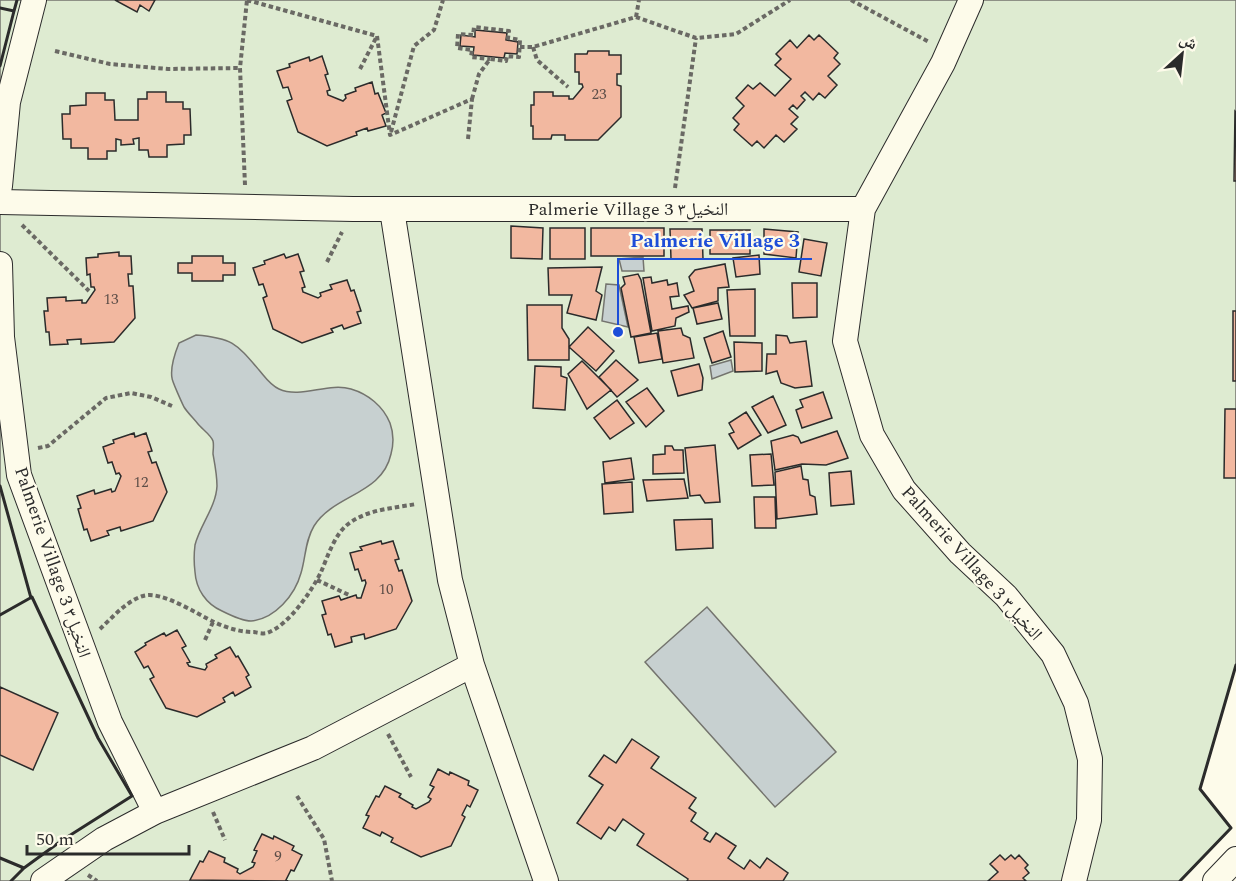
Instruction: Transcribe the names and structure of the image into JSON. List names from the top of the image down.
{
  "streets": {
    "street": ["Palmerie Village 3 النخيل٣"]
  },
  "places": ["Palmerie Village 3"],
  "house_numbers": [
    "23",
    "13",
    "12",
    "10",
    "9"
  ],
  "scale_bar": "50 m",
  "north": "top right"
}
